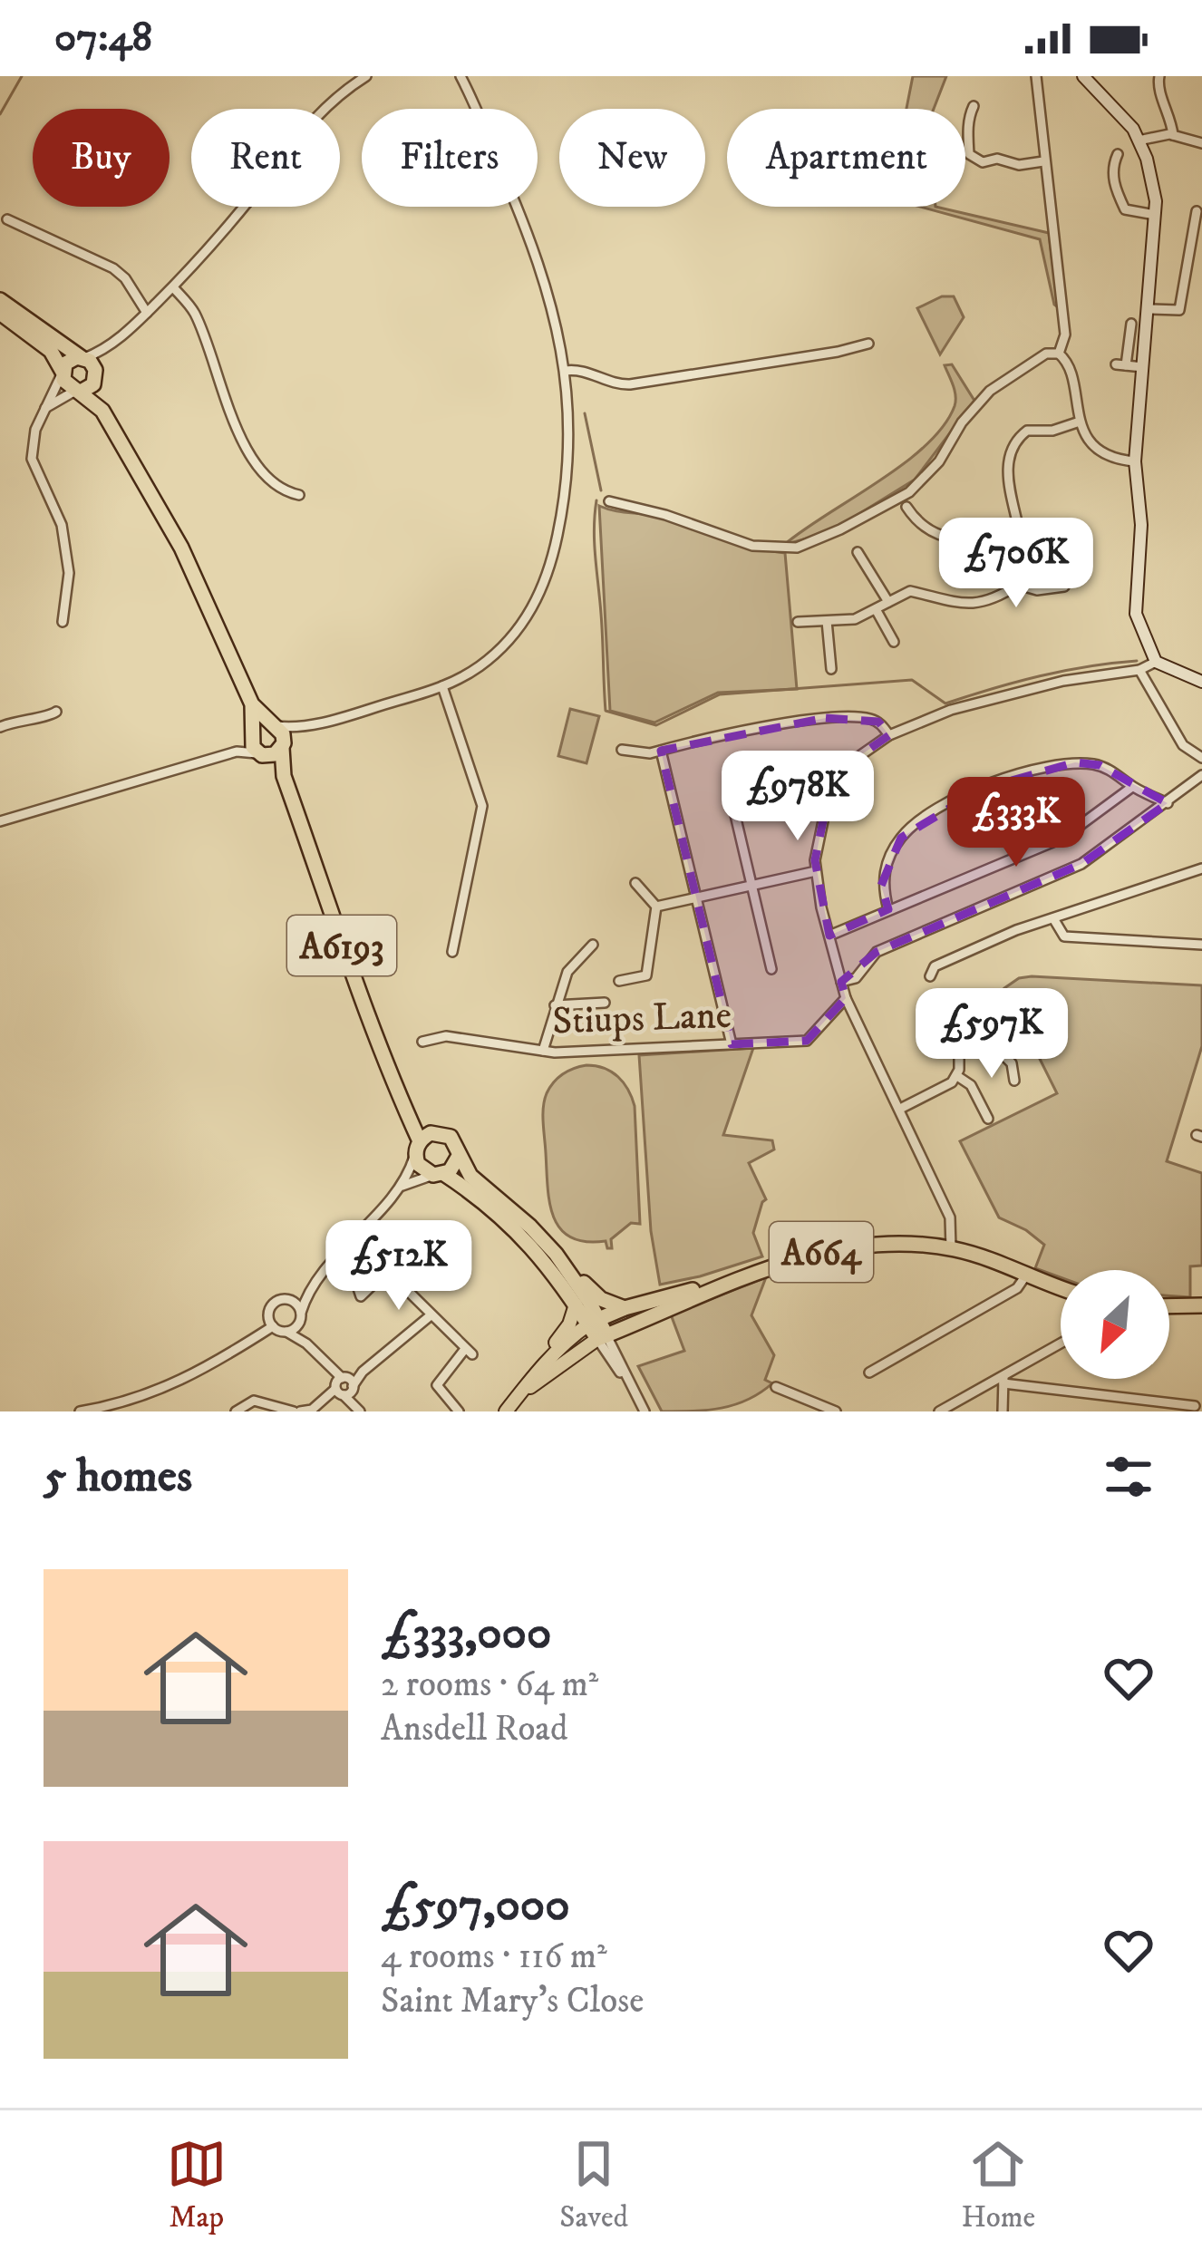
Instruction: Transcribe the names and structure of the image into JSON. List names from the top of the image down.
{
  "streets": {
    "highway": ["A6193", "A664"],
    "street": ["Stiups Lane"]
  },
  "crossings": [
    ["A6193", "A664"]
  ],
  "north": "bottom left",
  "page": {
    "status": "07:48",
    "chip": [
      "Buy",
      "Rent",
      "Filters",
      "New",
      "Apartment"
    ],
    "price": [
      "£706K",
      "£978K",
      "£333K",
      "£597K",
      "£512K"
    ],
    "heading": "5 homes",
    "list": [
      {
        "name": "£333,000",
        "note": "2 rooms · 64 m² · Ansdell Road"
      },
      {
        "name": "£597,000",
        "note": "4 rooms · 116 m² · Saint Mary's Close"
      }
    ],
    "tabs": ["Map", "Saved", "Home"]
  }
}
